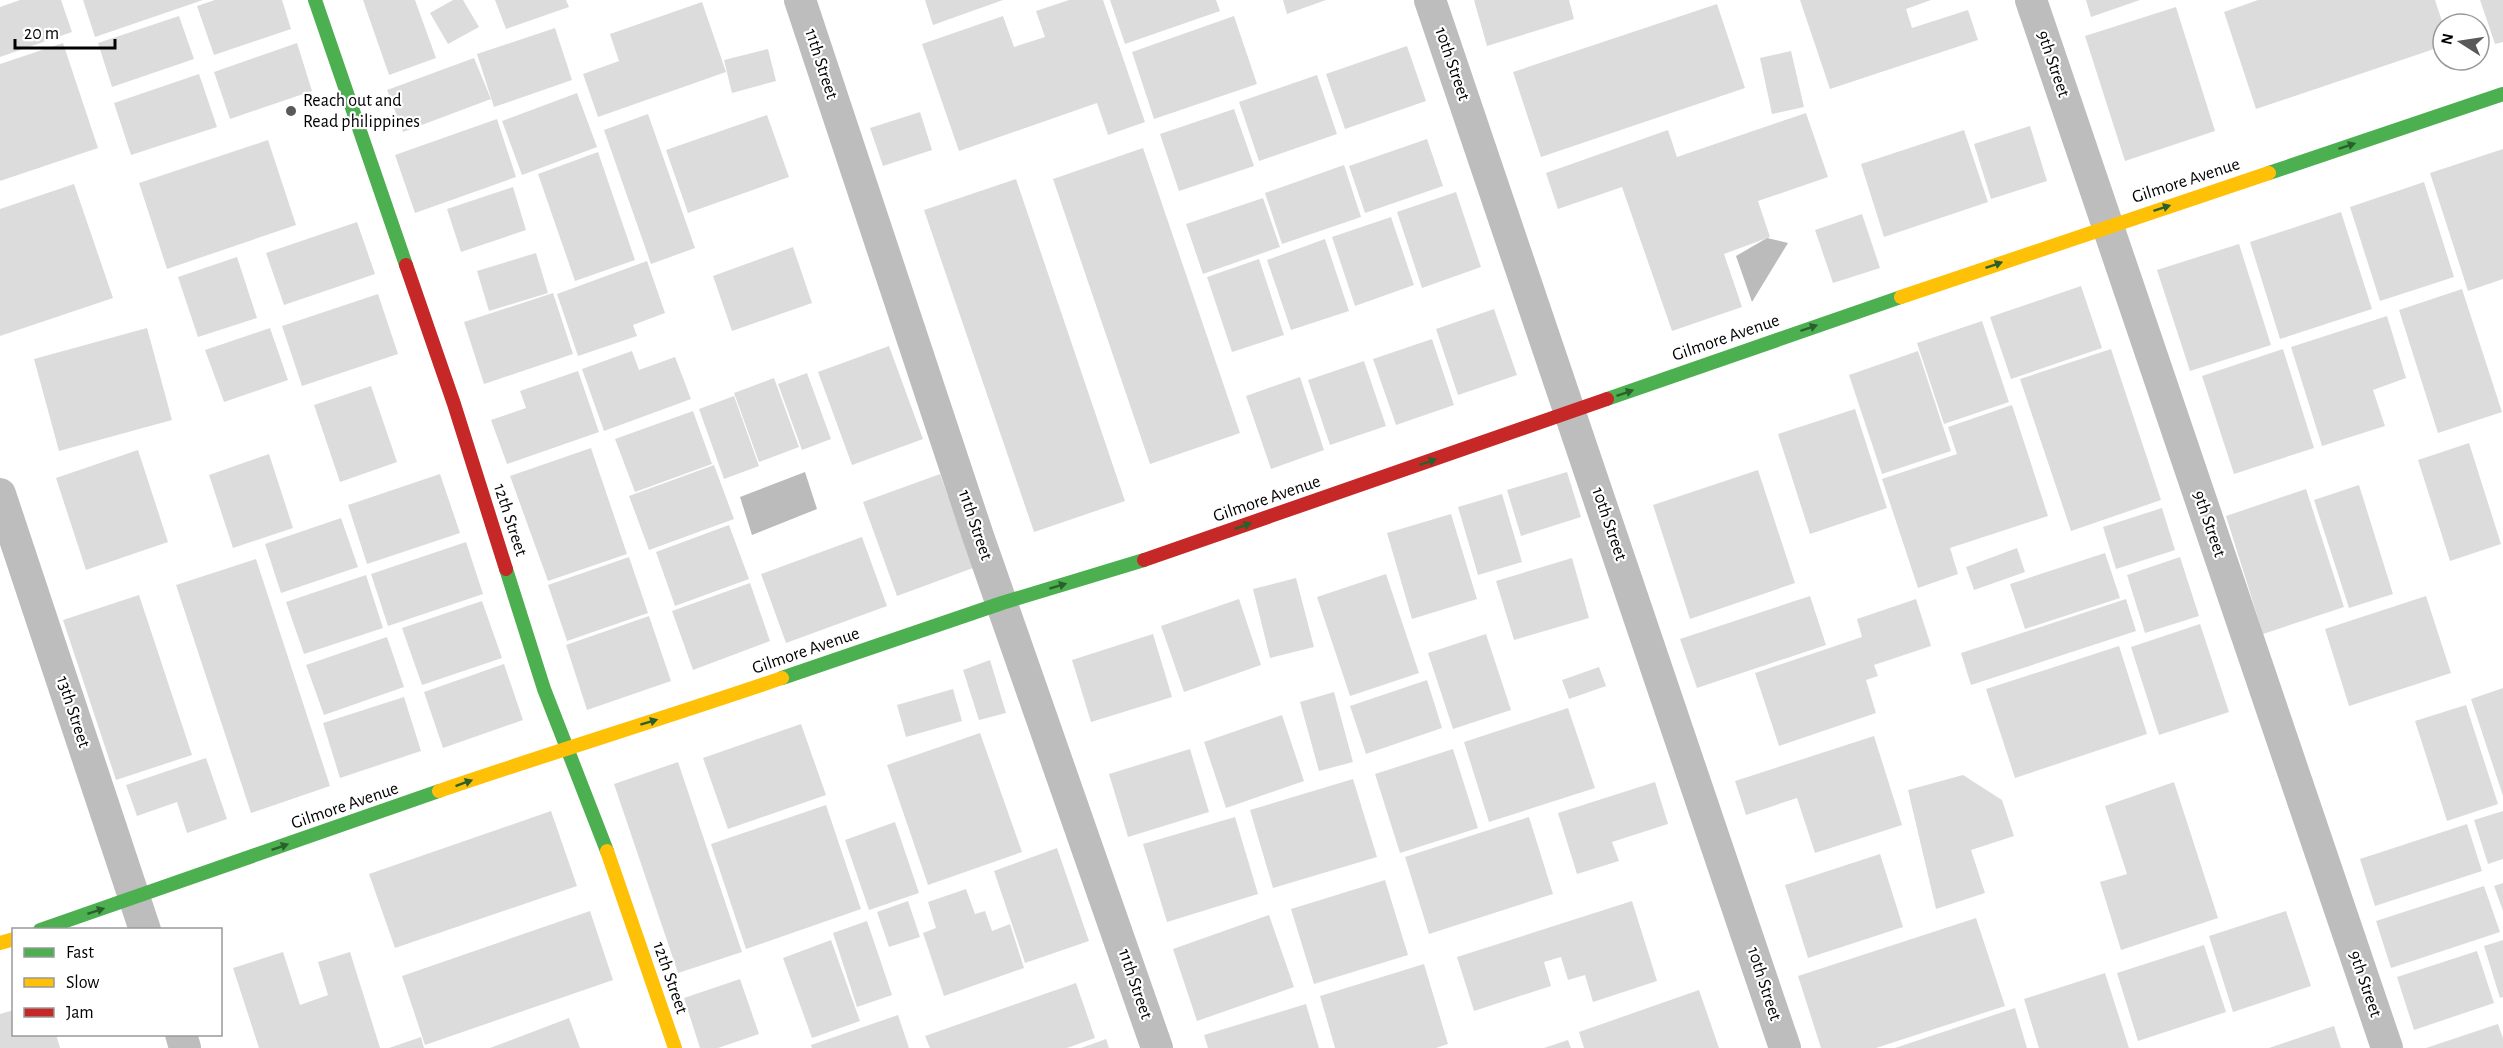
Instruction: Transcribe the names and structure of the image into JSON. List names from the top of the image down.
{
  "streets": {
    "main road": ["Gilmore Avenue", "12th Street"],
    "street": [
      "11th Street",
      "10th Street",
      "9th Street",
      "13th Street"
    ]
  },
  "crossings": [
    ["11th Street", "Gilmore Avenue"],
    ["10th Street", "Gilmore Avenue"],
    ["9th Street", "Gilmore Avenue"],
    ["Gilmore Avenue", "12th Street"],
    ["Gilmore Avenue", "13th Street"]
  ],
  "one_way": ["Gilmore Avenue"],
  "places": ["Reach out and Read philippines"],
  "legend": ["Fast", "Slow", "Jam"],
  "scale_bar": "20 m",
  "north": "left"
}
